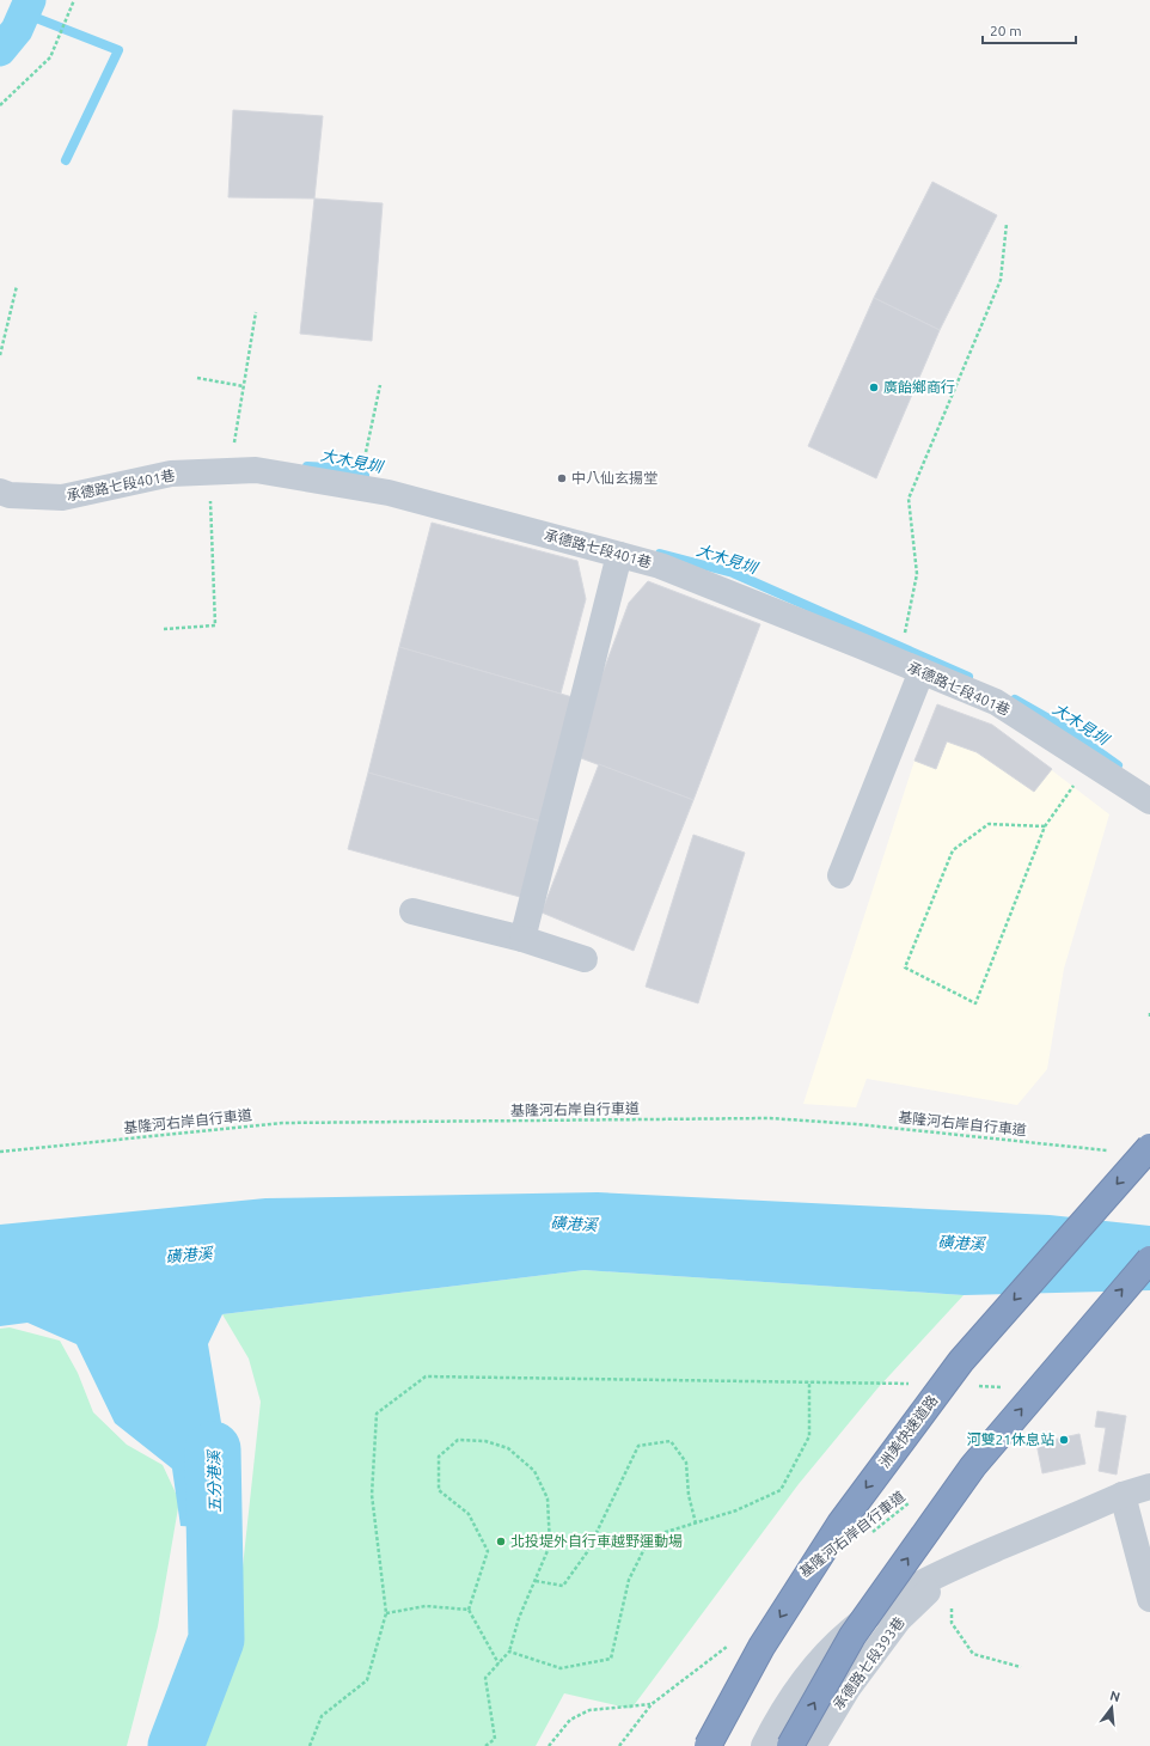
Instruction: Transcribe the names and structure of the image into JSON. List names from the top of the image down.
{
  "streets": {
    "highway": ["洲美快速道路"],
    "street": ["承德路七段401巷", "承德路七段393巷"],
    "path": ["基隆河右岸自行車道"]
  },
  "water": ["大木見圳", "磺港溪", "五分港溪"],
  "places": [
    "廣飴鄉商行",
    "中八仙玄揚堂",
    "河雙21休息站",
    "北投堤外自行車越野運動場"
  ],
  "scale_bar": "20 m",
  "north": "top"
}
